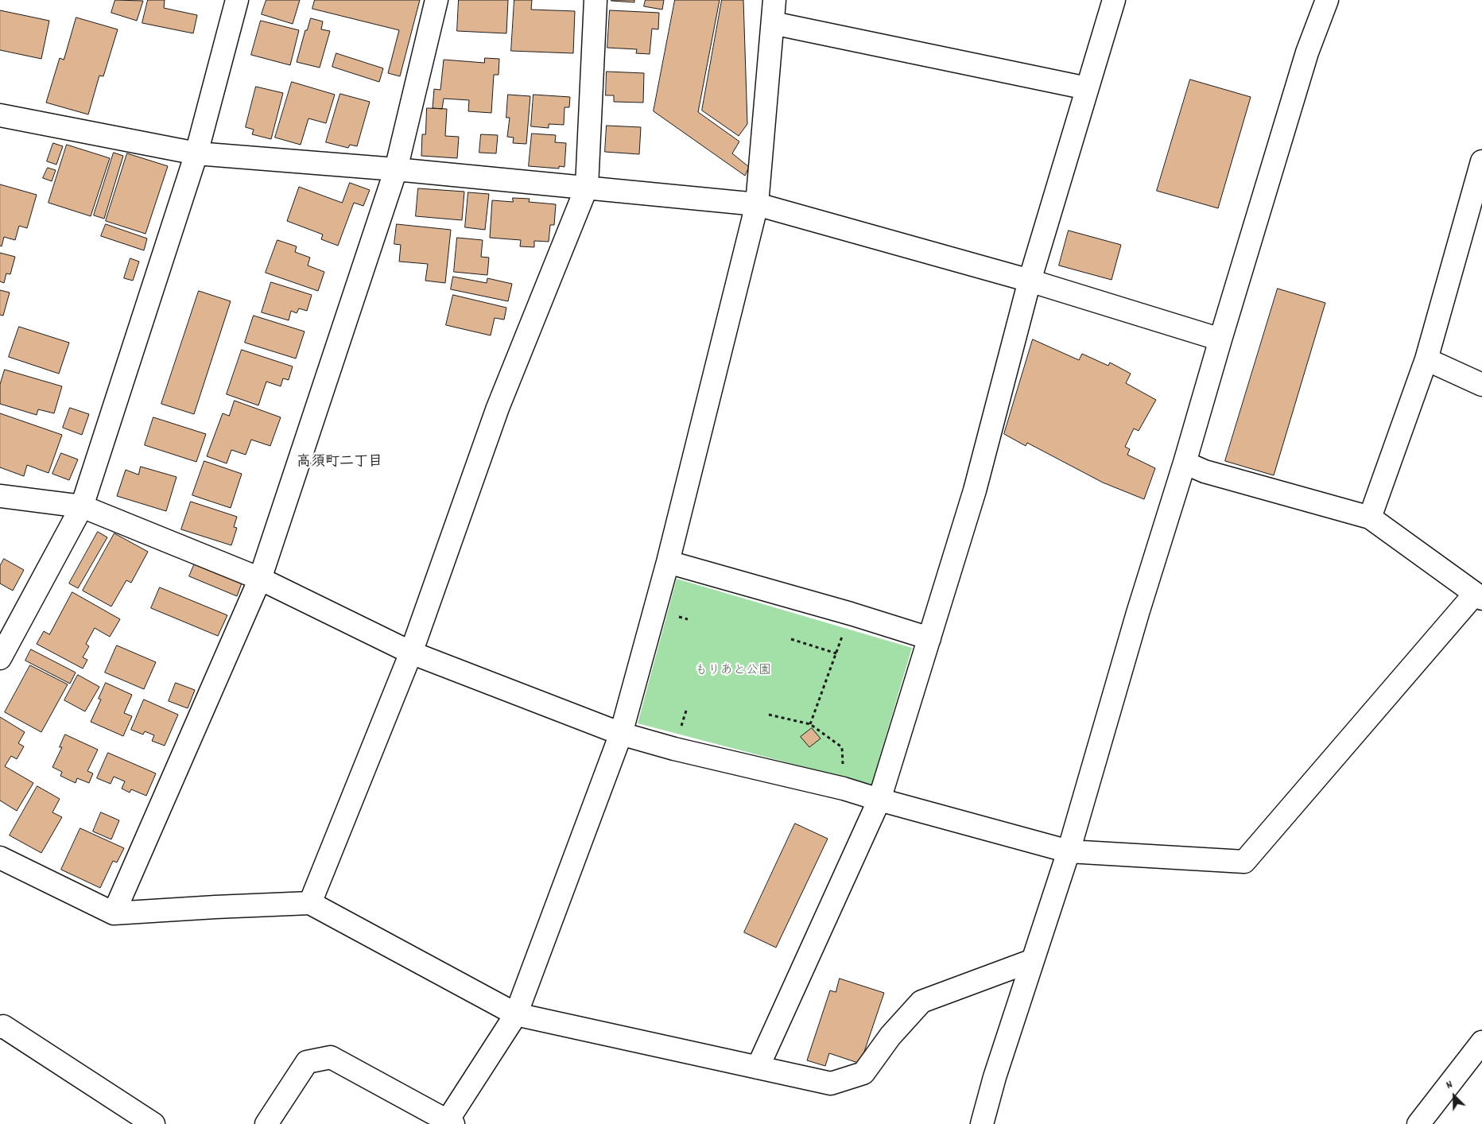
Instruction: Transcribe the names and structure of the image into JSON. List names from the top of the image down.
{
  "districts": ["高須町二丁目"],
  "parks": ["もりあと公園"],
  "north": "top left"
}
